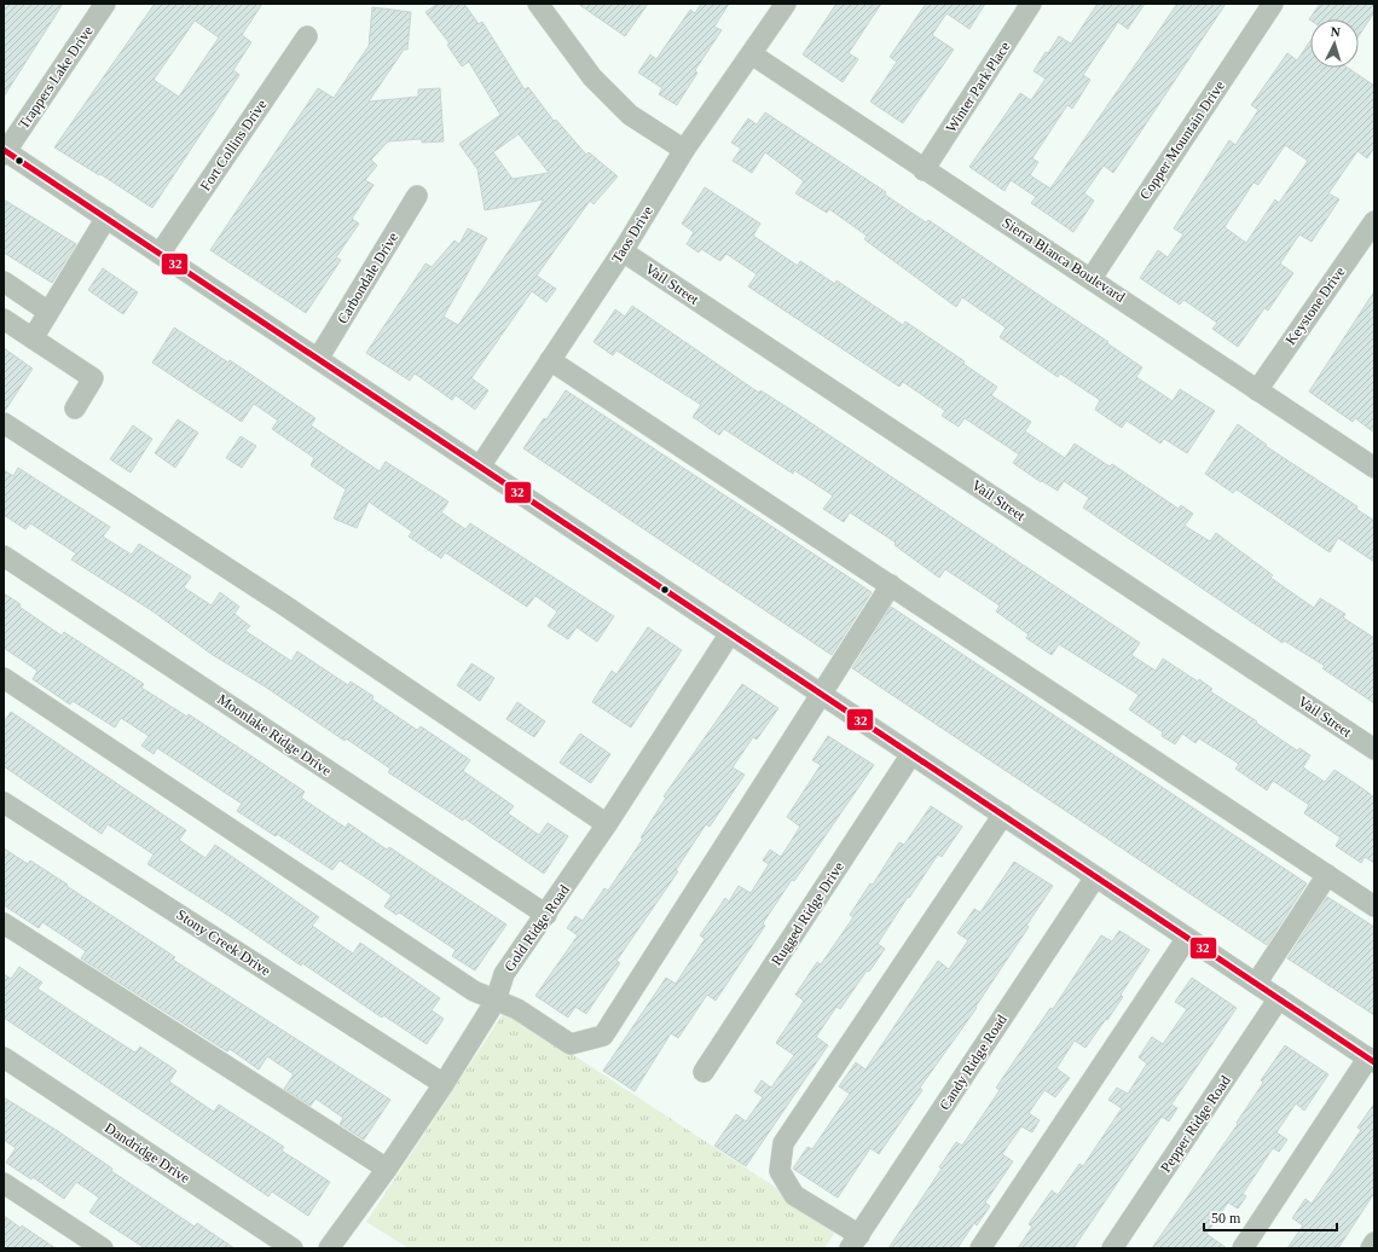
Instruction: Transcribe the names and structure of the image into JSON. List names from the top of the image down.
{
  "streets": {
    "street": [
      "Trappers Lake Drive",
      "Winter Park Place",
      "Copper Mountain Drive",
      "Fort Collins Drive",
      "Taos Drive",
      "Sierra Blanca Boulevard",
      "Carbondale Drive",
      "Vail Street",
      "Keystone Drive",
      "Moonlake Ridge Drive",
      "Rugged Ridge Drive",
      "Gold Ridge Road",
      "Stony Creek Drive",
      "Candy Ridge Road",
      "Pepper Ridge Road",
      "Dandridge Drive"
    ]
  },
  "crossings": [
    ["Winter Park Place", "Sierra Blanca Boulevard"],
    ["Copper Mountain Drive", "Sierra Blanca Boulevard"],
    ["Taos Drive", "Sierra Blanca Boulevard"],
    ["Taos Drive", "Vail Street"],
    ["Sierra Blanca Boulevard", "Keystone Drive"],
    ["Moonlake Ridge Drive", "Gold Ridge Road"],
    ["Gold Ridge Road", "Stony Creek Drive"]
  ],
  "lines": ["transit line 32"],
  "scale_bar": "50 m",
  "north": "top"
}
